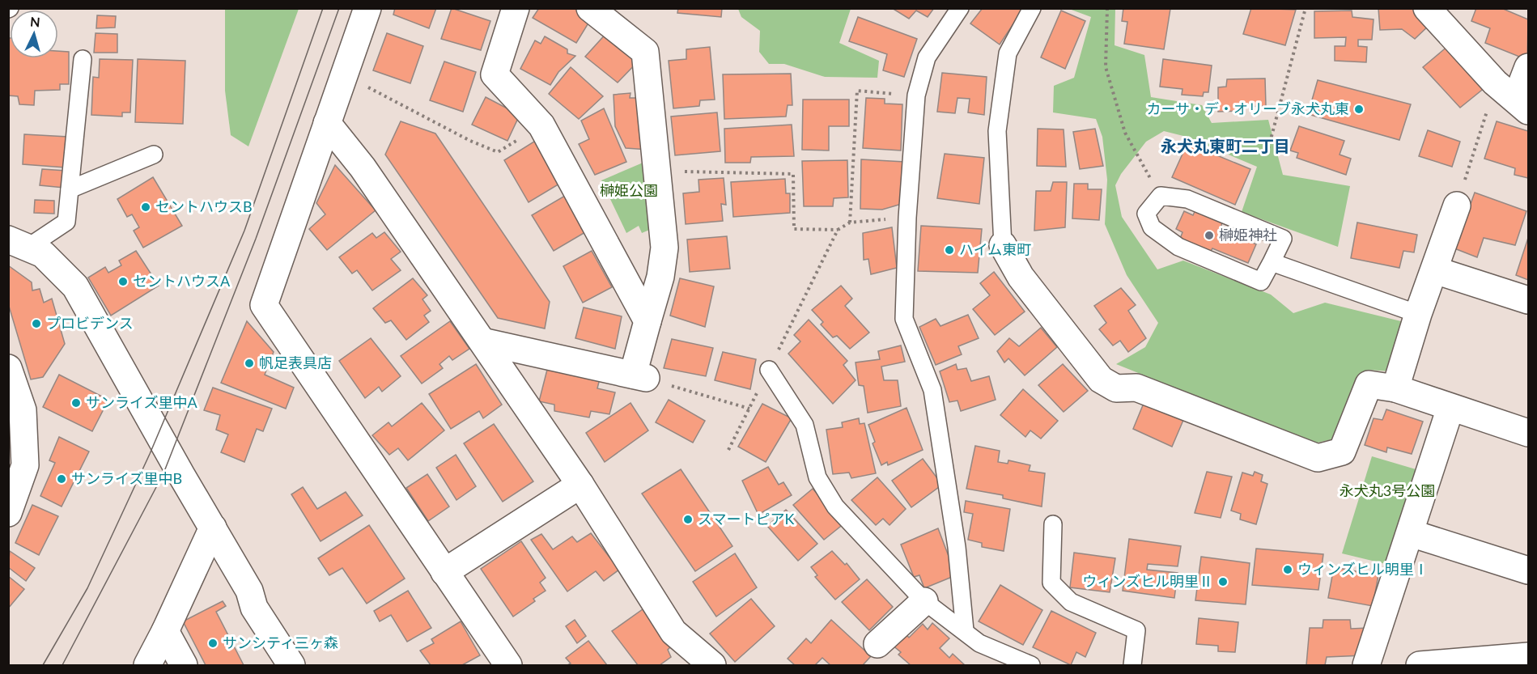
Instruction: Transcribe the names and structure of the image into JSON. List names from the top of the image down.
{
  "districts": ["永犬丸東町二丁目"],
  "parks": ["榊姫公園", "永犬丸3号公園"],
  "places": [
    "カーサ・デ・オリーブ永犬丸東",
    "セントハウスB",
    "榊姫神社",
    "ハイム東町",
    "セントハウスA",
    "プロビデンス",
    "帆足表具店",
    "サンライズ里中A",
    "サンライズ里中B",
    "スマートピアK",
    "ウィンズヒル明里Ⅰ",
    "ウィンズヒル明里Ⅱ",
    "サンシティ三ヶ森"
  ],
  "north": "top"
}
